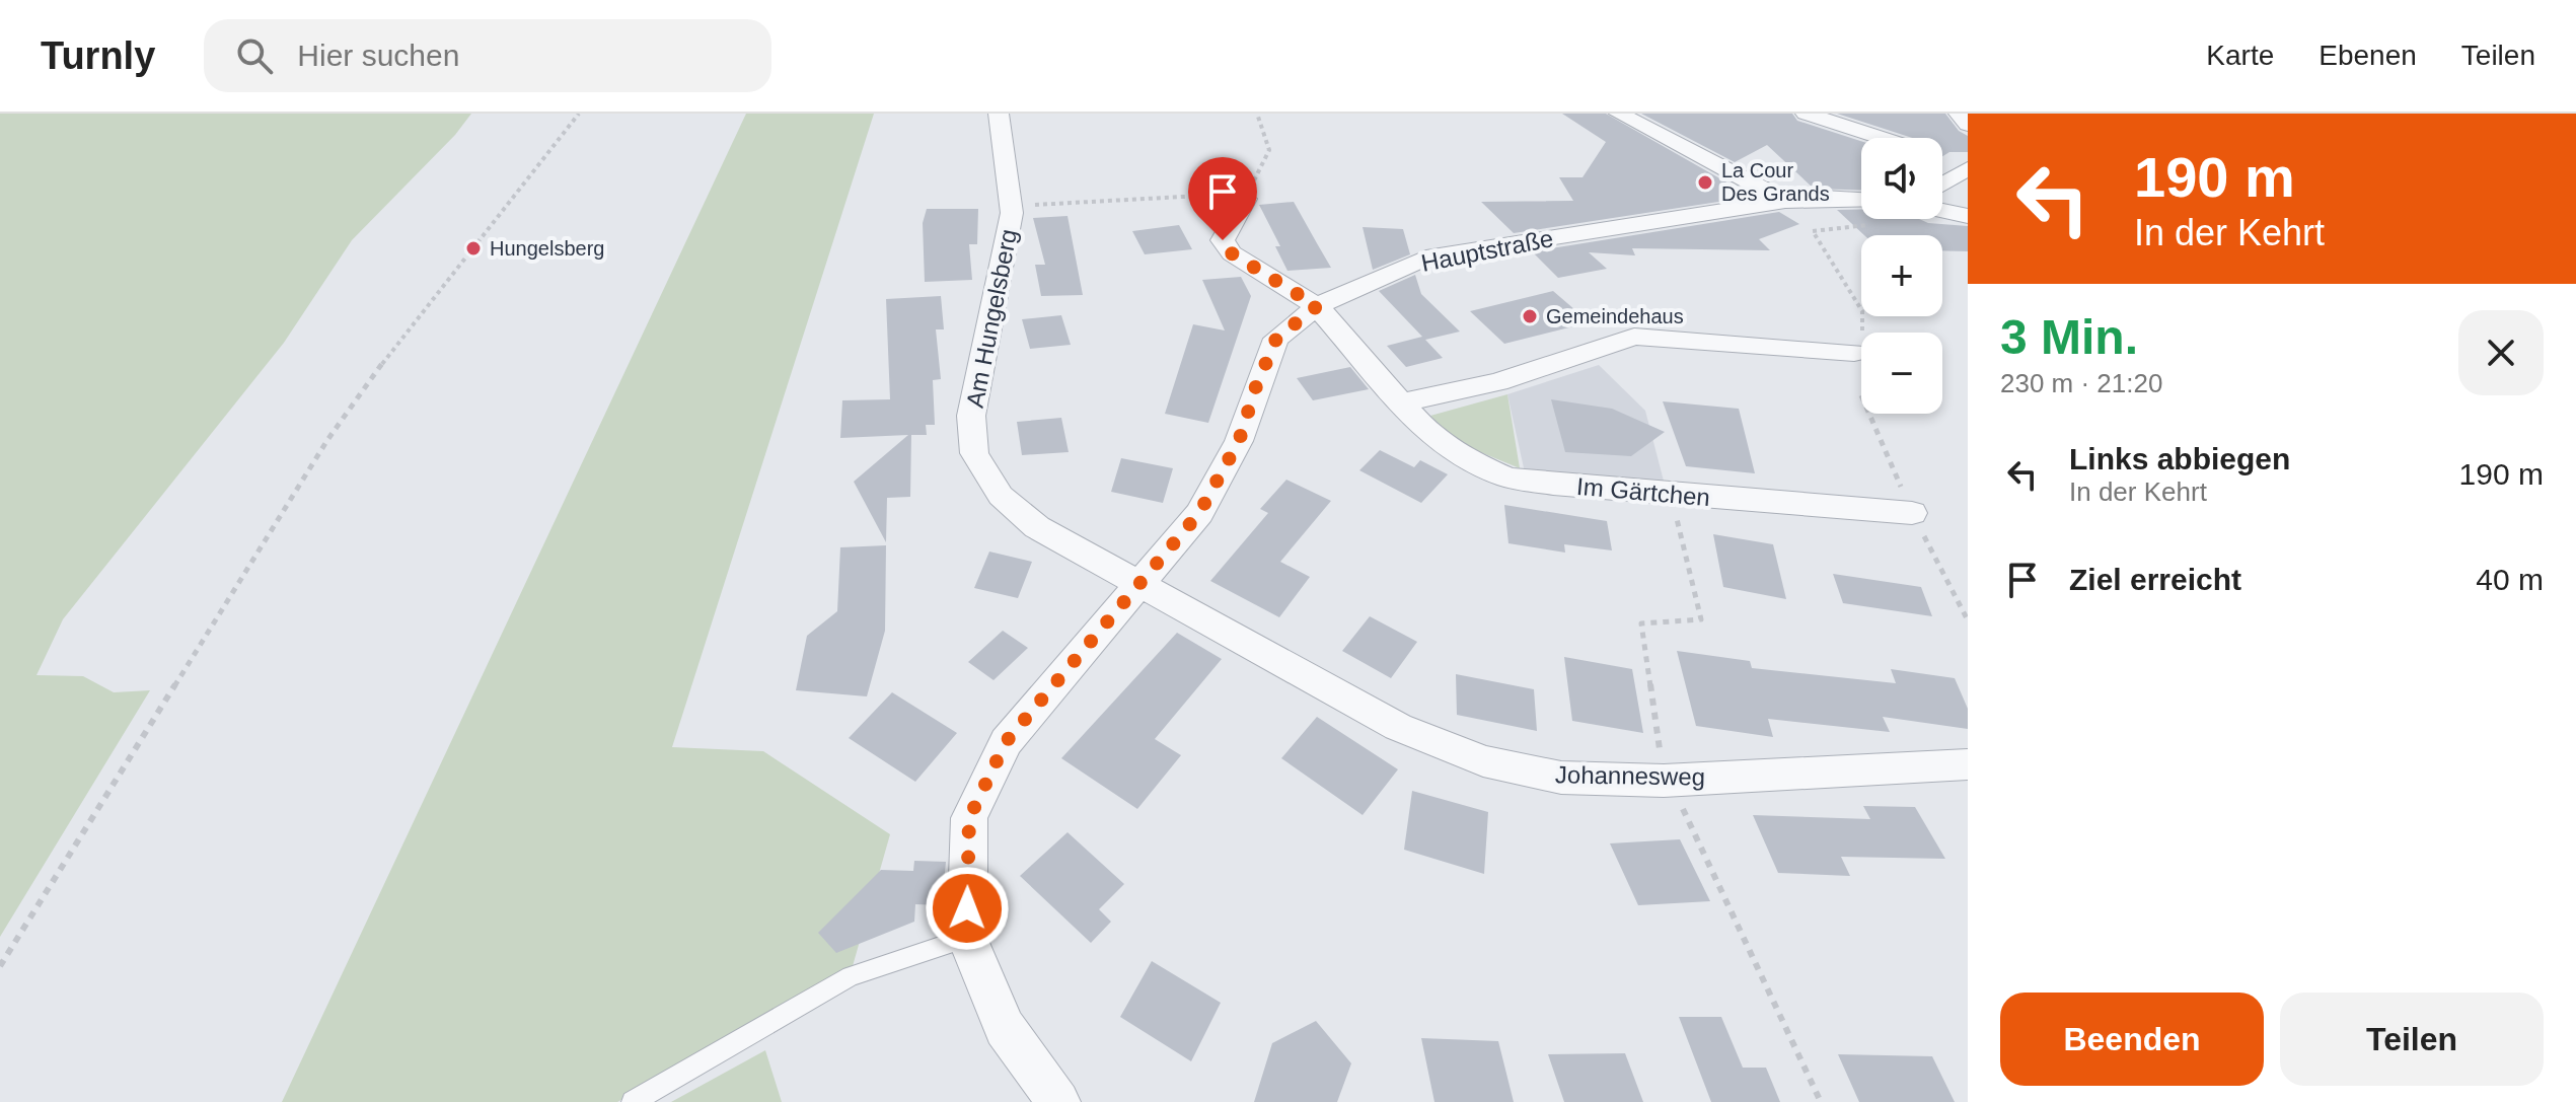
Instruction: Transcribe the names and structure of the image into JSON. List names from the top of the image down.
{
  "streets": {
    "street": [
      "Hauptstraße",
      "Am Hungelsberg",
      "Im Gärtchen",
      "Johannesweg"
    ]
  },
  "crossings": [
    ["Hauptstraße", "Am Hungelsberg"],
    ["Hauptstraße", "Im Gärtchen"],
    ["Hauptstraße", "Johannesweg"],
    ["Am Hungelsberg", "Johannesweg"]
  ],
  "places": ["La Cour Des Grands", "Hungelsberg", "Gemeindehaus"],
  "page": {
    "header": "Turnly",
    "search": "Hier suchen",
    "nav": ["Karte", "Ebenen", "Teilen"],
    "turn": ["190 m", "In der Kehrt"],
    "map_buttons": ["+", "−"],
    "heading": ["3 Min.", "230 m · 21:20"],
    "list": [
      {
        "name": "Links abbiegen",
        "note": "In der Kehrt",
        "value": "190 m"
      },
      {
        "name": "Ziel erreicht",
        "value": "40 m"
      }
    ],
    "buttons": ["Beenden", "Teilen"]
  }
}
